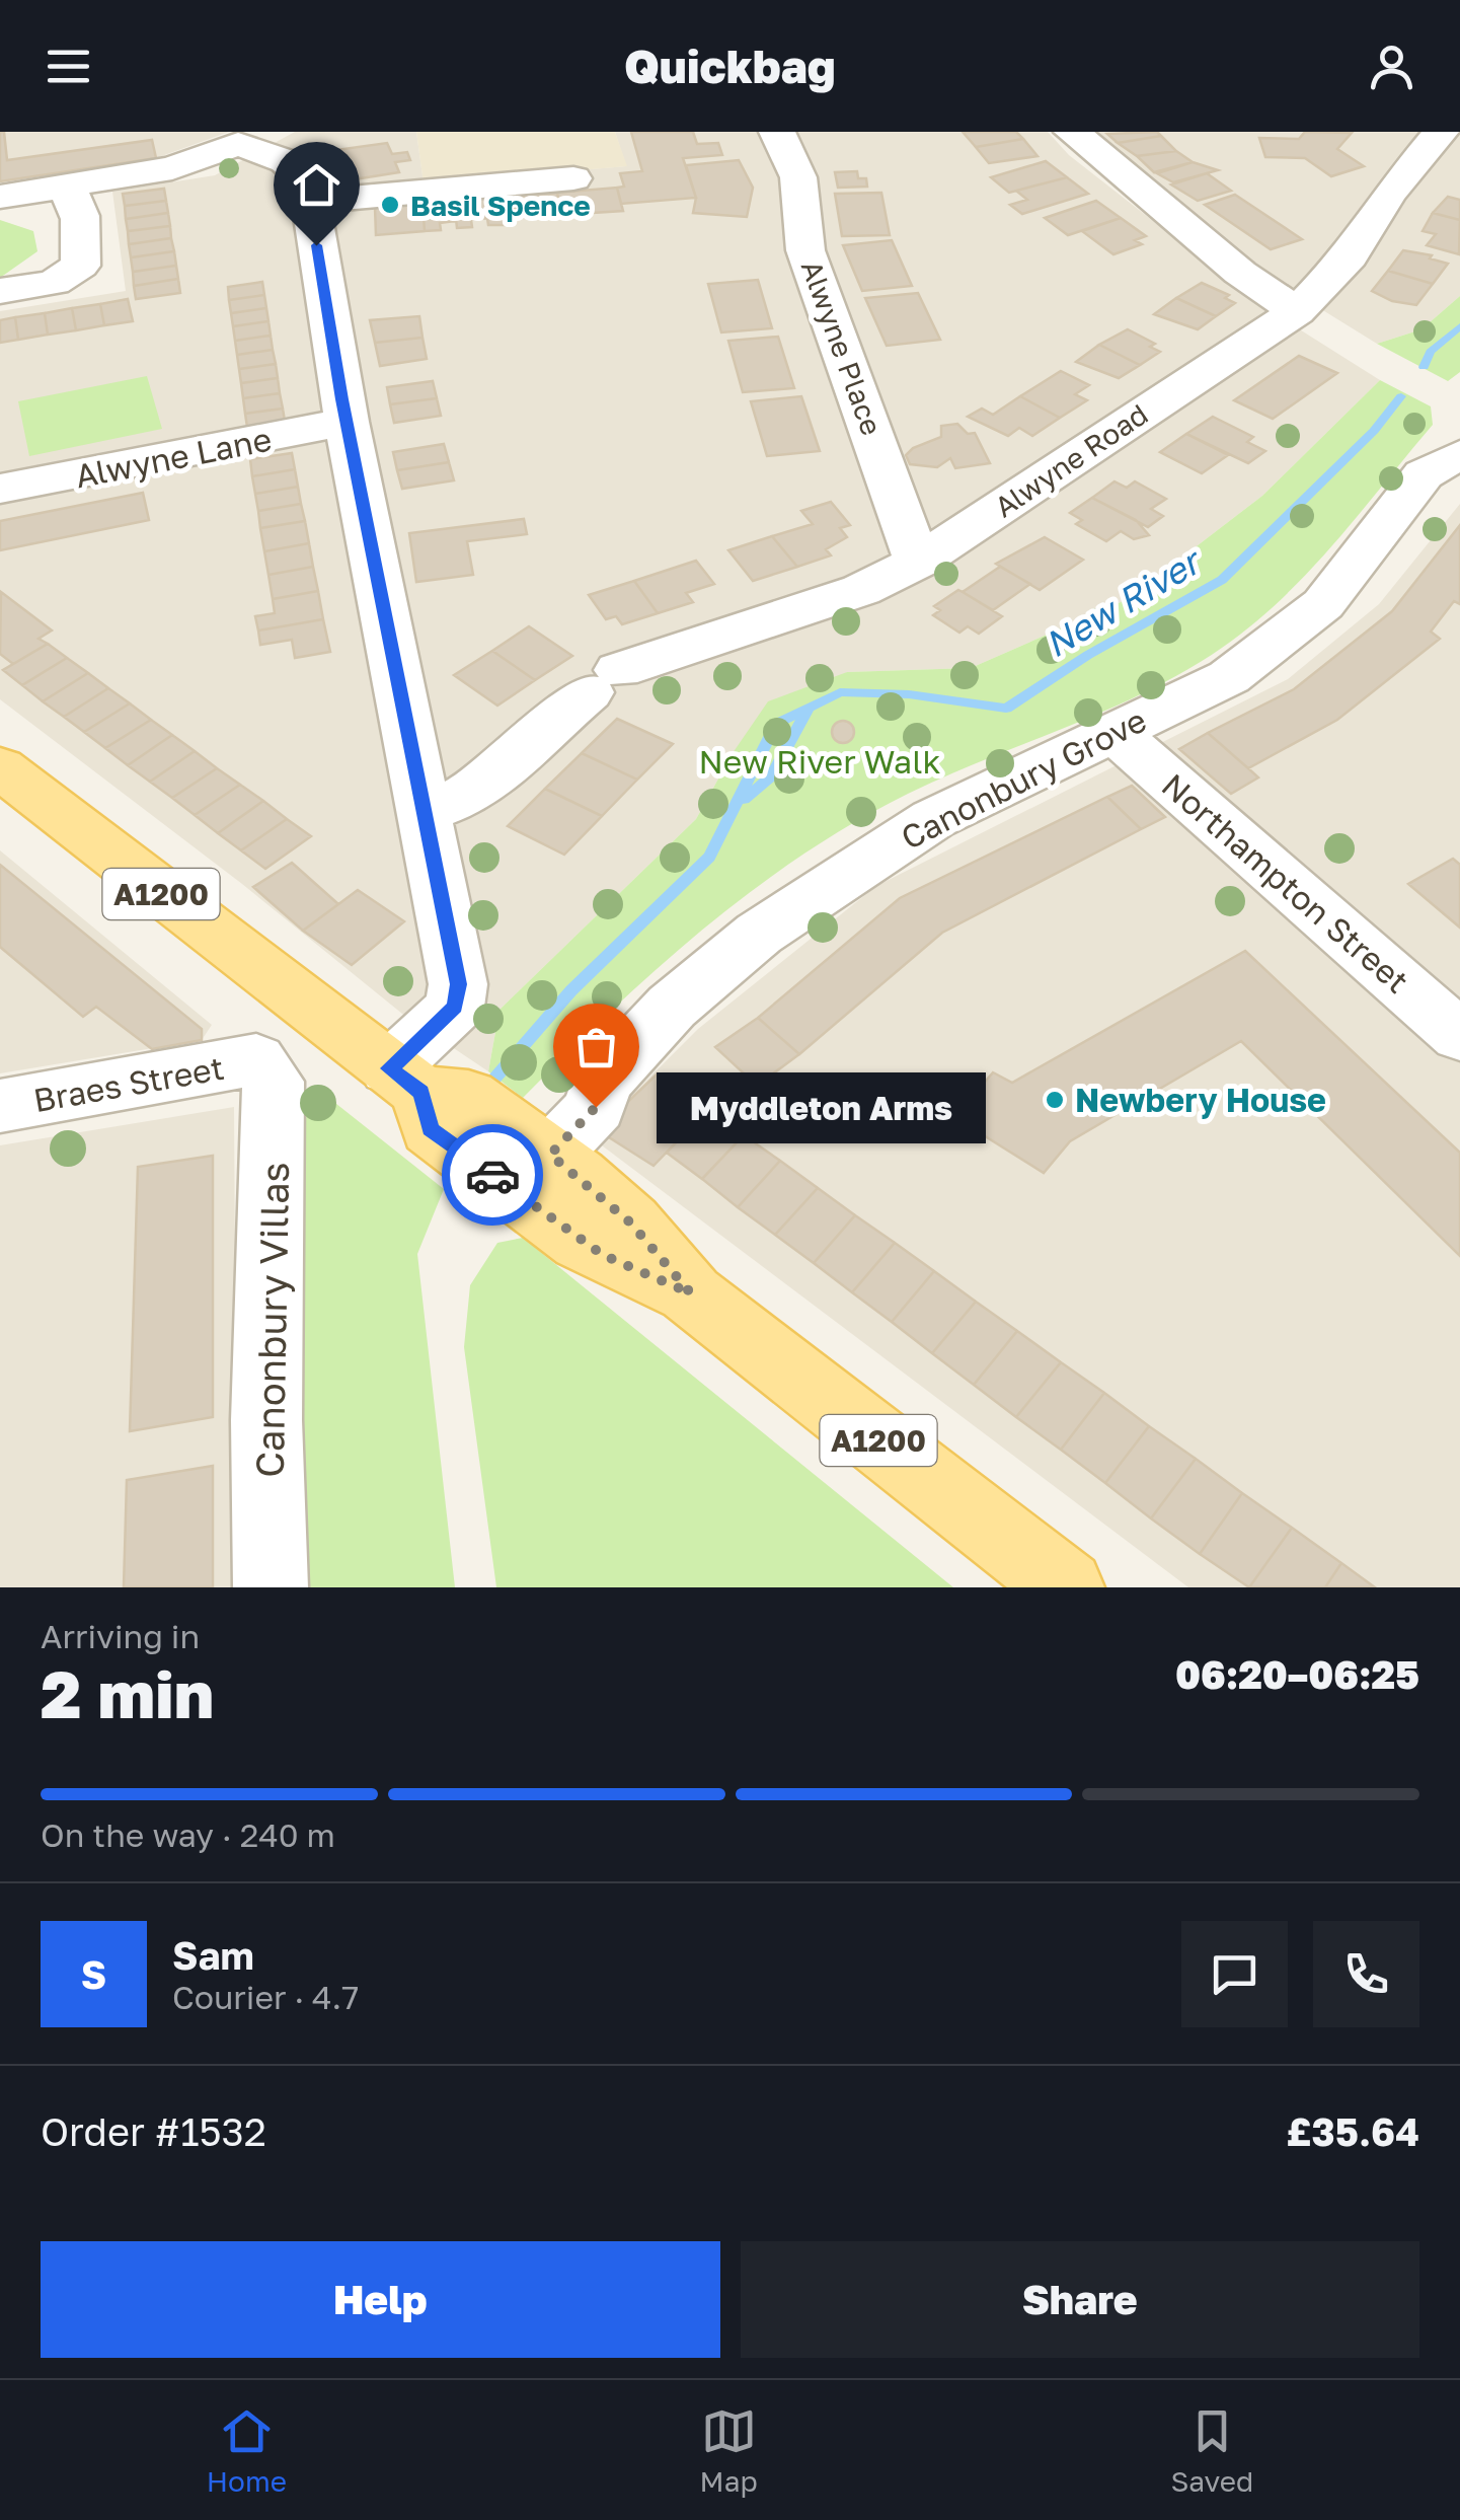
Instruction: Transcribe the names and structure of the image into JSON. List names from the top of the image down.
{
  "streets": {
    "main road": ["A1200"],
    "street": [
      "Alwyne Place",
      "Alwyne Lane",
      "Alwyne Road",
      "Canonbury Grove",
      "Northampton Street",
      "Braes Street",
      "Canonbury Villas"
    ]
  },
  "crossings": [
    ["Alwyne Place", "Alwyne Road"],
    ["Canonbury Grove", "Northampton Street"],
    ["Canonbury Grove", "A1200"],
    ["Braes Street", "Canonbury Villas"]
  ],
  "water": ["New River"],
  "parks": ["New River Walk"],
  "places": ["Basil Spence", "Newbery House", "Myddleton Arms"],
  "page": {
    "header": "Quickbag",
    "bubble": "Myddleton Arms",
    "heading": ["2 min", "Arriving in", "06:20–06:25"],
    "panel": [
      "Sam",
      "Courier · 4.7",
      "Order #1532",
      "£35.64"
    ],
    "bar": "On the way · 240 m",
    "round": "S",
    "buttons": ["Help", "Share"],
    "tabs": ["Home", "Map", "Saved"]
  }
}
